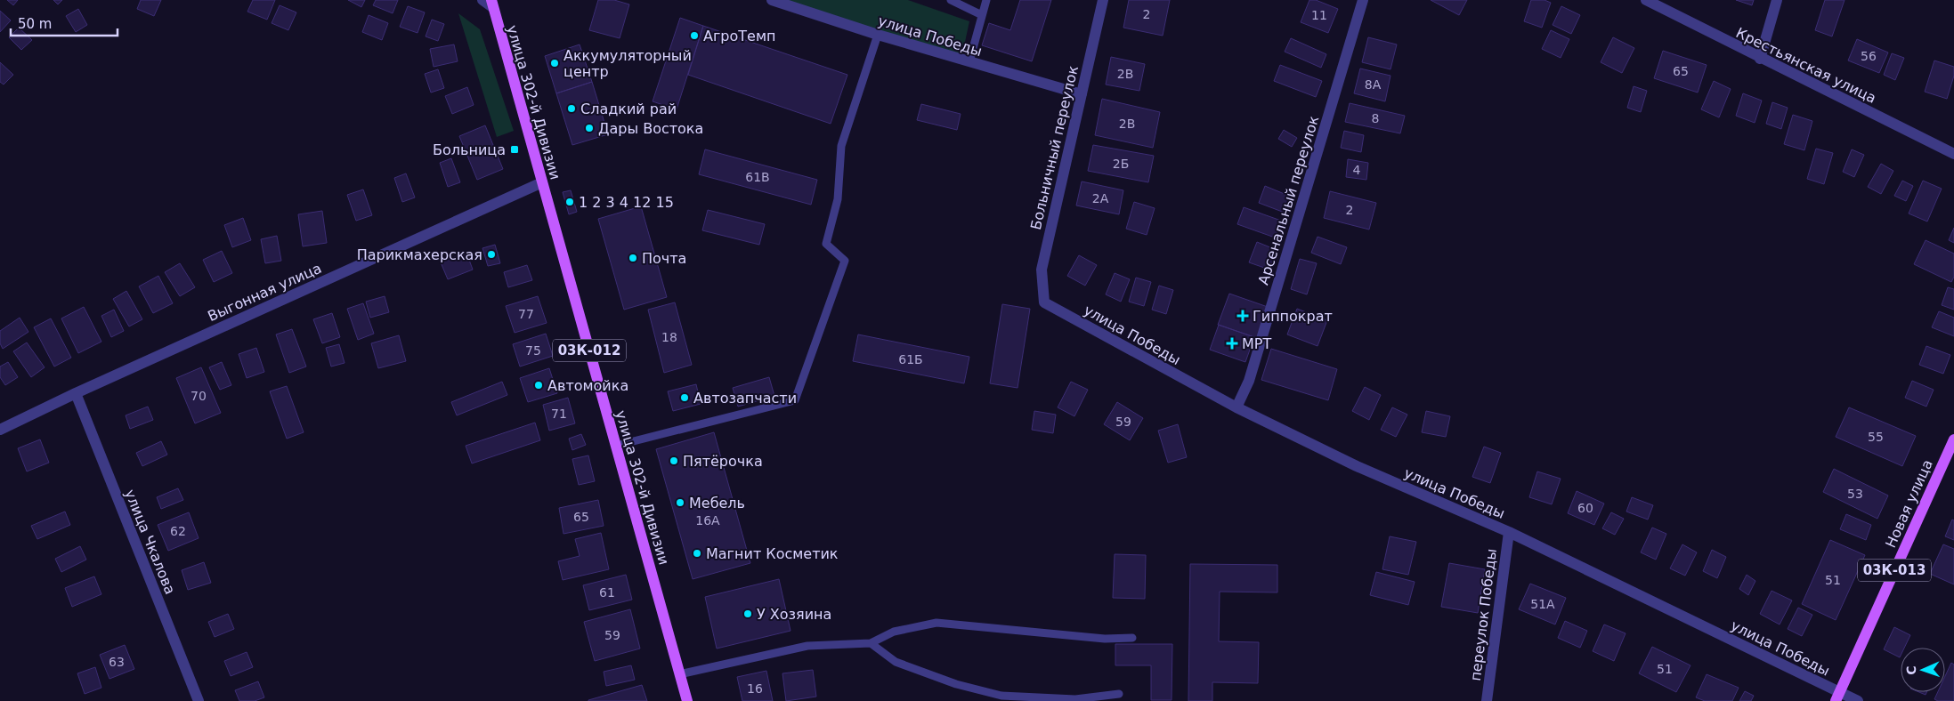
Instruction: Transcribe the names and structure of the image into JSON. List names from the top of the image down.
{
  "streets": {
    "main road": [
      "улица 302-й Дивизии",
      "03К-012",
      "Новая улица",
      "03К-013"
    ],
    "street": [
      "улица Победы",
      "Крестьянская улица",
      "Больничный переулок",
      "Арсенальный переулок",
      "Выгонная улица",
      "улица Чкалова",
      "переулок Победы"
    ]
  },
  "crossings": [
    ["улица Победы", "Больничный переулок"],
    ["улица Победы", "Арсенальный переулок"],
    ["улица Победы", "Новая улица"],
    ["улица Победы", "переулок Победы"],
    ["улица 302-й Дивизии", "Выгонная улица"],
    ["Выгонная улица", "улица Чкалова"]
  ],
  "places": {
    "other": [
      "АгроТемп",
      "Аккумуляторный центр",
      "Сладкий рай",
      "Дары Востока",
      "1 2 3 4 12 15",
      "Парикмахерская",
      "Почта",
      "Автомойка",
      "Автозапчасти",
      "Пятёрочка",
      "Мебель",
      "Магнит Косметик",
      "У Хозяина"
    ],
    "transit": ["Больница"],
    "health": ["Гиппократ", "МРТ"]
  },
  "house_numbers": [
    "2",
    "11",
    "56",
    "65",
    "2В",
    "8А",
    "8",
    "2В",
    "2Б",
    "4",
    "61В",
    "2А",
    "2",
    "77",
    "18",
    "75",
    "61Б",
    "70",
    "71",
    "59",
    "55",
    "53",
    "60",
    "65",
    "16А",
    "62",
    "51",
    "61",
    "51А",
    "59",
    "63",
    "51",
    "16"
  ],
  "scale_bar": "50 m",
  "north": "left"
}
